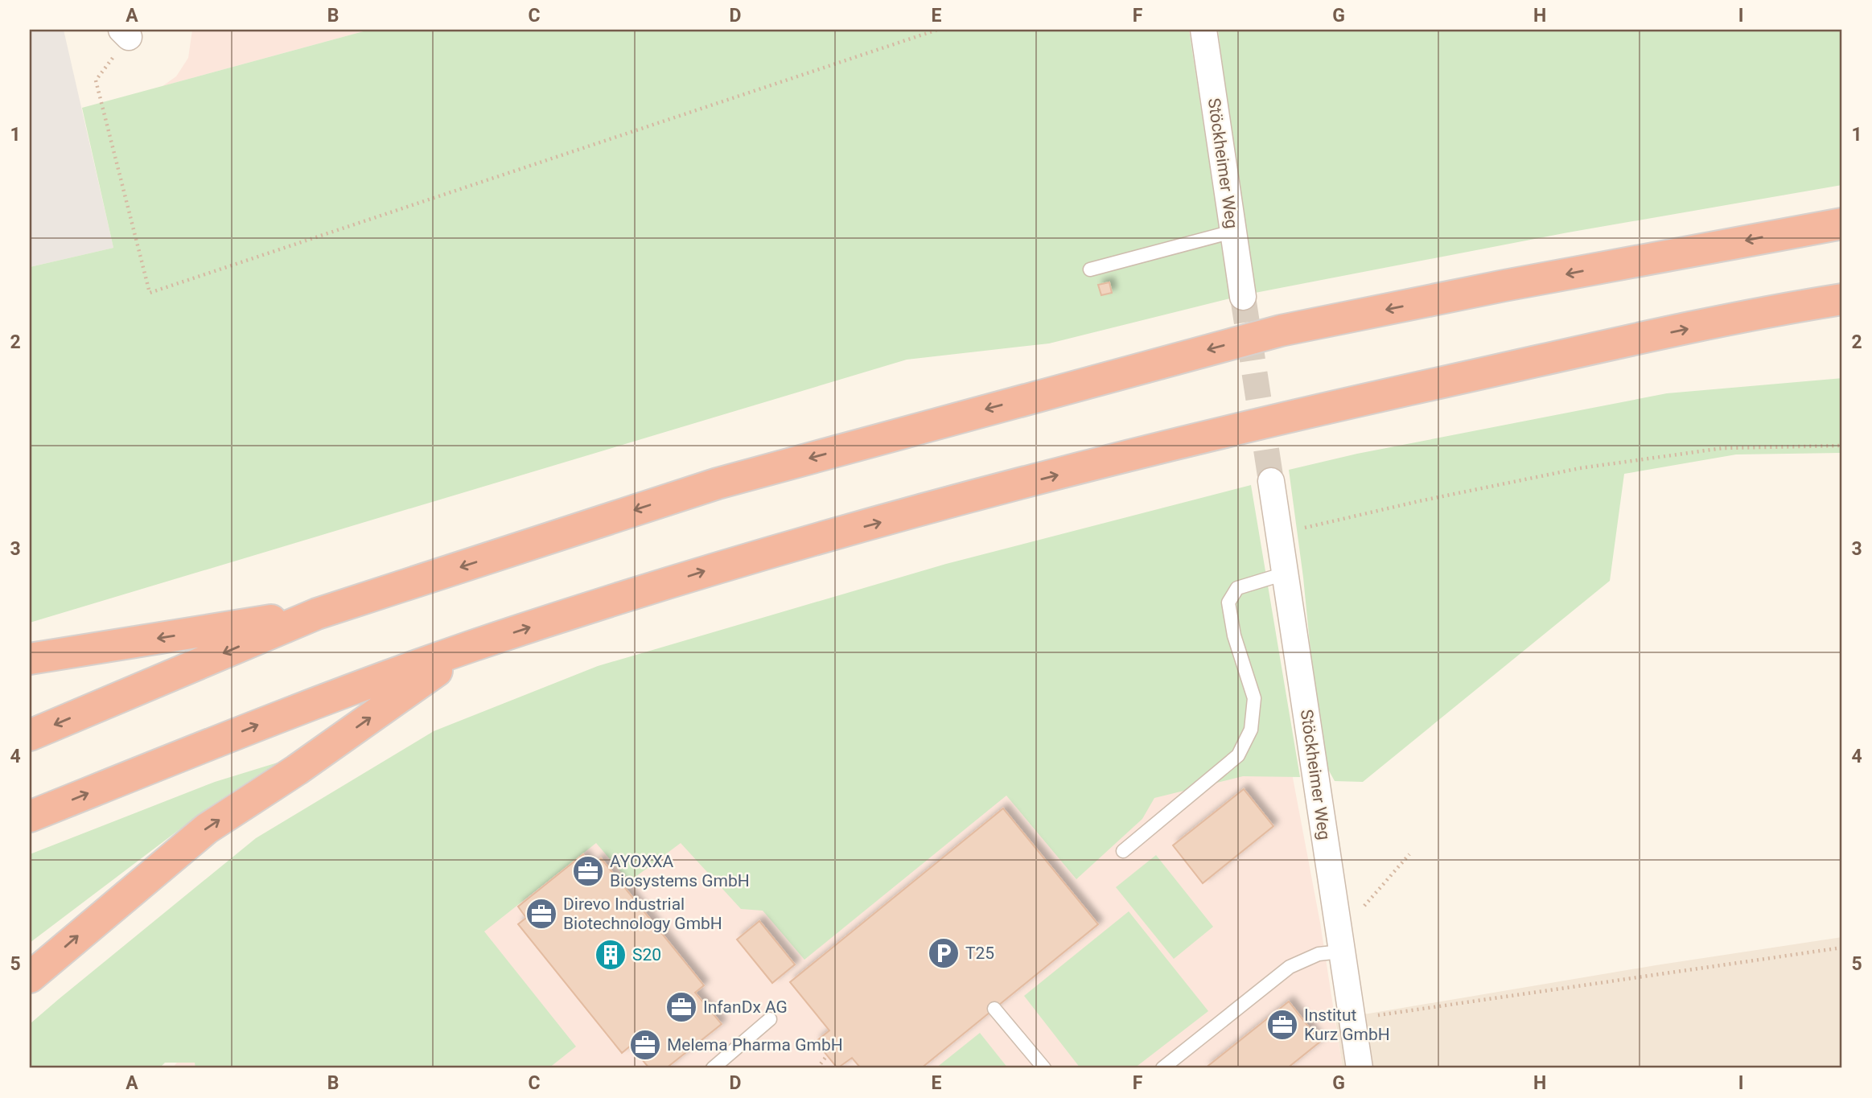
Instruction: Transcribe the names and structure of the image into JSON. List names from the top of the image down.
{
  "streets": {
    "street": ["Stöckheimer Weg"]
  },
  "places": {
    "office": [
      "AYOXXA Biosystems GmbH",
      "Direvo Industrial Biotechnology GmbH",
      "InfanDx AG",
      "Institut Kurz GmbH",
      "Melema Pharma GmbH"
    ],
    "parking": ["T25"],
    "building": ["S20"]
  },
  "grid": {
    "columns": [
      "A",
      "B",
      "C",
      "D",
      "E",
      "F",
      "G",
      "H",
      "I"
    ],
    "rows": [
      "1",
      "2",
      "3",
      "4",
      "5"
    ]
  }
}
